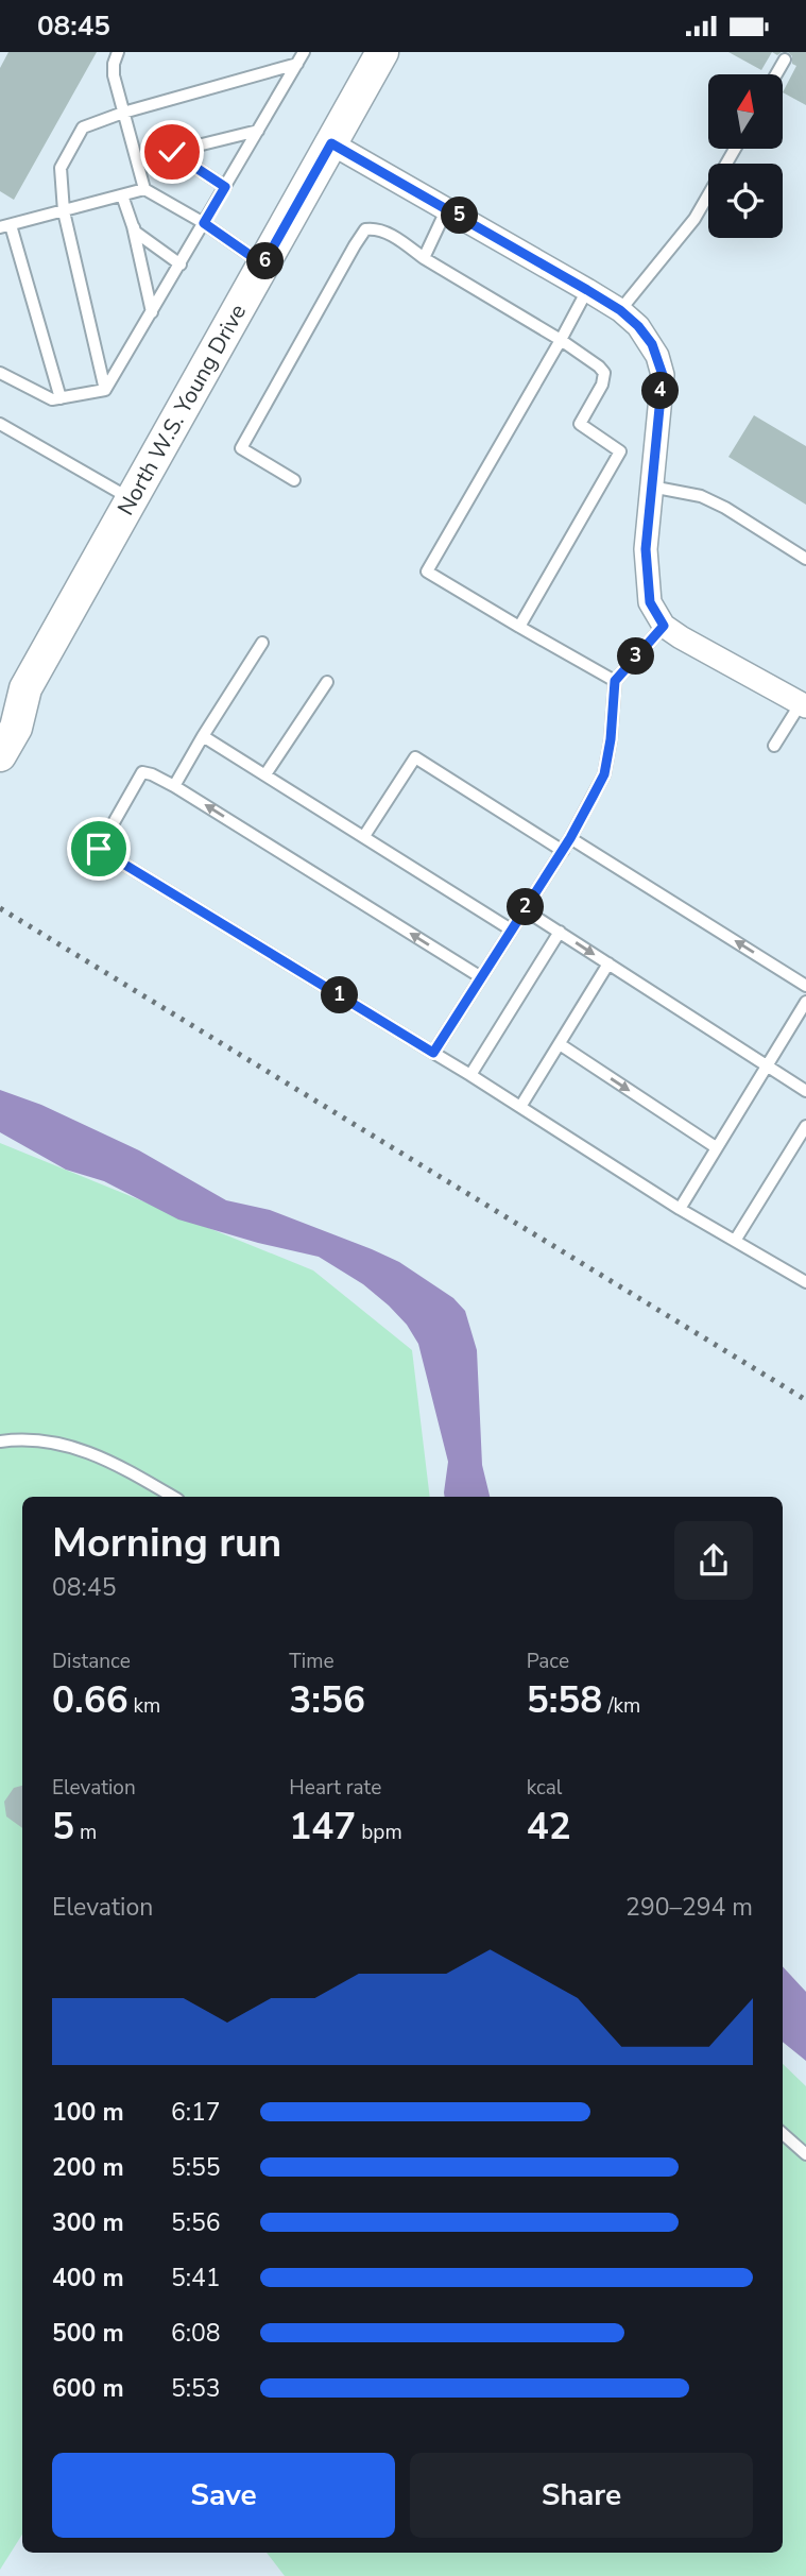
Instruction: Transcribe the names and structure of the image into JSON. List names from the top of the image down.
{
  "streets": {
    "main road": ["North W.S. Young Drive"]
  },
  "north": "top",
  "page": {
    "status": "08:45",
    "pins": [
      "5",
      "6",
      "4",
      "3",
      "2",
      "1"
    ],
    "heading": ["Morning run", "08:45"],
    "stats": [
      ["Distance", "0.66 km"],
      ["Time", "3:56"],
      ["Pace", "5:58 /km"],
      ["Elevation", "5 m"],
      ["Heart rate", "147 bpm"],
      ["kcal", "42"]
    ],
    "chart": ["Elevation", "290–294 m"],
    "list": [
      {
        "name": "100 m",
        "note": "6:17"
      },
      {
        "name": "200 m",
        "note": "5:55"
      },
      {
        "name": "300 m",
        "note": "5:56"
      },
      {
        "name": "400 m",
        "note": "5:41"
      },
      {
        "name": "500 m",
        "note": "6:08"
      },
      {
        "name": "600 m",
        "note": "5:53"
      }
    ],
    "buttons": ["Save", "Share"]
  }
}
